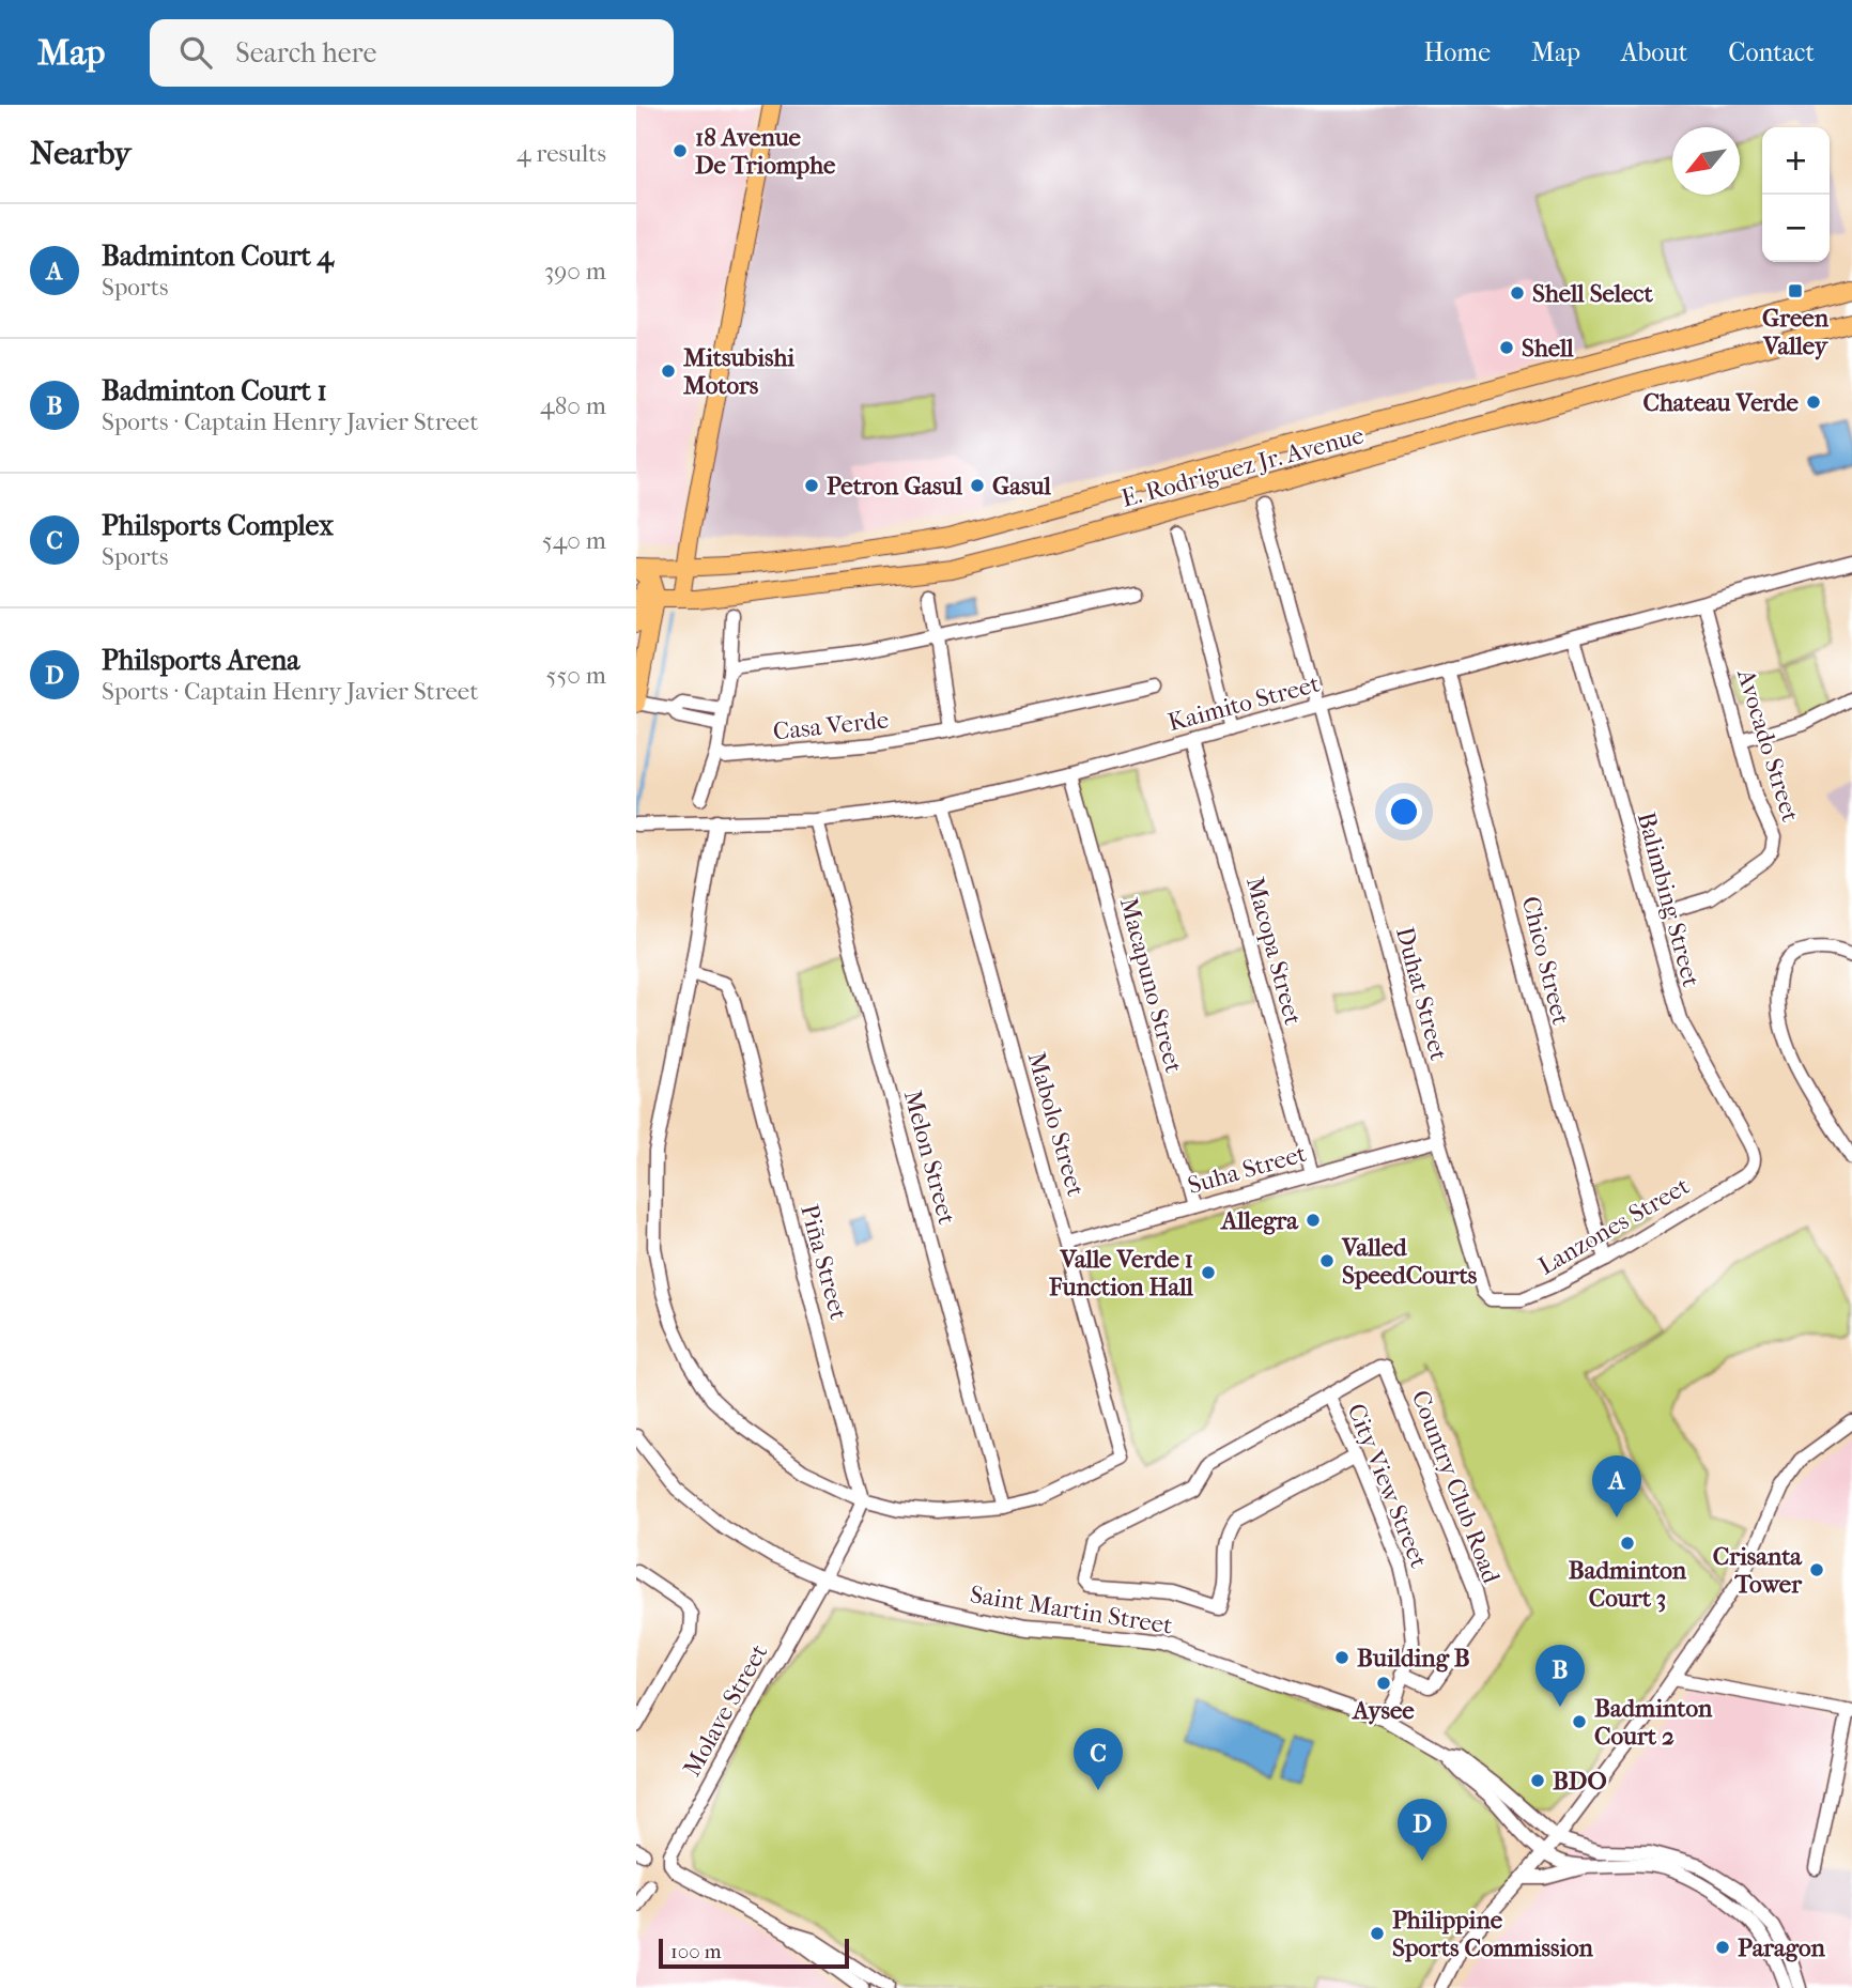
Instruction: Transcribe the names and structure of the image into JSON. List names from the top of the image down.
{
  "streets": {
    "main road": ["E. Rodriguez Jr. Avenue"],
    "street": [
      "Kaimito Street",
      "Casa Verde",
      "Avocado Street",
      "Balimbing Street",
      "Macopa Street",
      "Chico Street",
      "Macapuno Street",
      "Duhat Street",
      "Mabolo Street",
      "Melon Street",
      "Suha Street",
      "Lanzones Street",
      "Piña Street",
      "City View Street",
      "Country Club Road",
      "Saint Martin Street",
      "Molave Street"
    ]
  },
  "crossings": [
    ["Kaimito Street", "Avocado Street"],
    ["Kaimito Street", "Balimbing Street"],
    ["Kaimito Street", "Macopa Street"],
    ["Kaimito Street", "Chico Street"],
    ["Kaimito Street", "Macapuno Street"],
    ["Kaimito Street", "Duhat Street"],
    ["Kaimito Street", "Mabolo Street"],
    ["Kaimito Street", "Melon Street"],
    ["Avocado Street", "Balimbing Street"],
    ["Balimbing Street", "Lanzones Street"],
    ["Macopa Street", "Suha Street"],
    ["Chico Street", "Lanzones Street"],
    ["Macapuno Street", "Suha Street"],
    ["Duhat Street", "Suha Street"],
    ["Duhat Street", "Lanzones Street"],
    ["Mabolo Street", "Melon Street"],
    ["Mabolo Street", "Suha Street"],
    ["City View Street", "Country Club Road"],
    ["City View Street", "Saint Martin Street"],
    ["Saint Martin Street", "Molave Street"]
  ],
  "places": {
    "other": [
      "18 Avenue De Triomphe",
      "Shell Select",
      "Shell",
      "Mitsubishi Motors",
      "Chateau Verde",
      "Petron Gasul",
      "Gasul",
      "Allegra",
      "Valled SpeedCourts",
      "Valle Verde 1 Function Hall",
      "Badminton Court 3",
      "Crisanta Tower",
      "Building B",
      "Aysee",
      "Badminton Court 2",
      "BDO",
      "Philippine Sports Commission",
      "Paragon"
    ],
    "transit": ["Green Valley"]
  },
  "scale_bar": "100 m",
  "north": "bottom left",
  "page": {
    "header": "Map",
    "search": "Search here",
    "nav": [
      "Home",
      "Map",
      "About",
      "Contact"
    ],
    "heading": ["Nearby", "4 results"],
    "map_buttons": ["+", "−"],
    "list": [
      {
        "mark": "A",
        "name": "Badminton Court 4",
        "note": "Sports",
        "value": "390 m"
      },
      {
        "mark": "B",
        "name": "Badminton Court 1",
        "note": "Sports · Captain Henry Javier Street",
        "value": "480 m"
      },
      {
        "mark": "C",
        "name": "Philsports Complex",
        "note": "Sports",
        "value": "540 m"
      },
      {
        "mark": "D",
        "name": "Philsports Arena",
        "note": "Sports · Captain Henry Javier Street",
        "value": "550 m"
      }
    ],
    "pins": [
      "A",
      "B",
      "C",
      "D"
    ],
    "scale": "100 m"
  }
}
